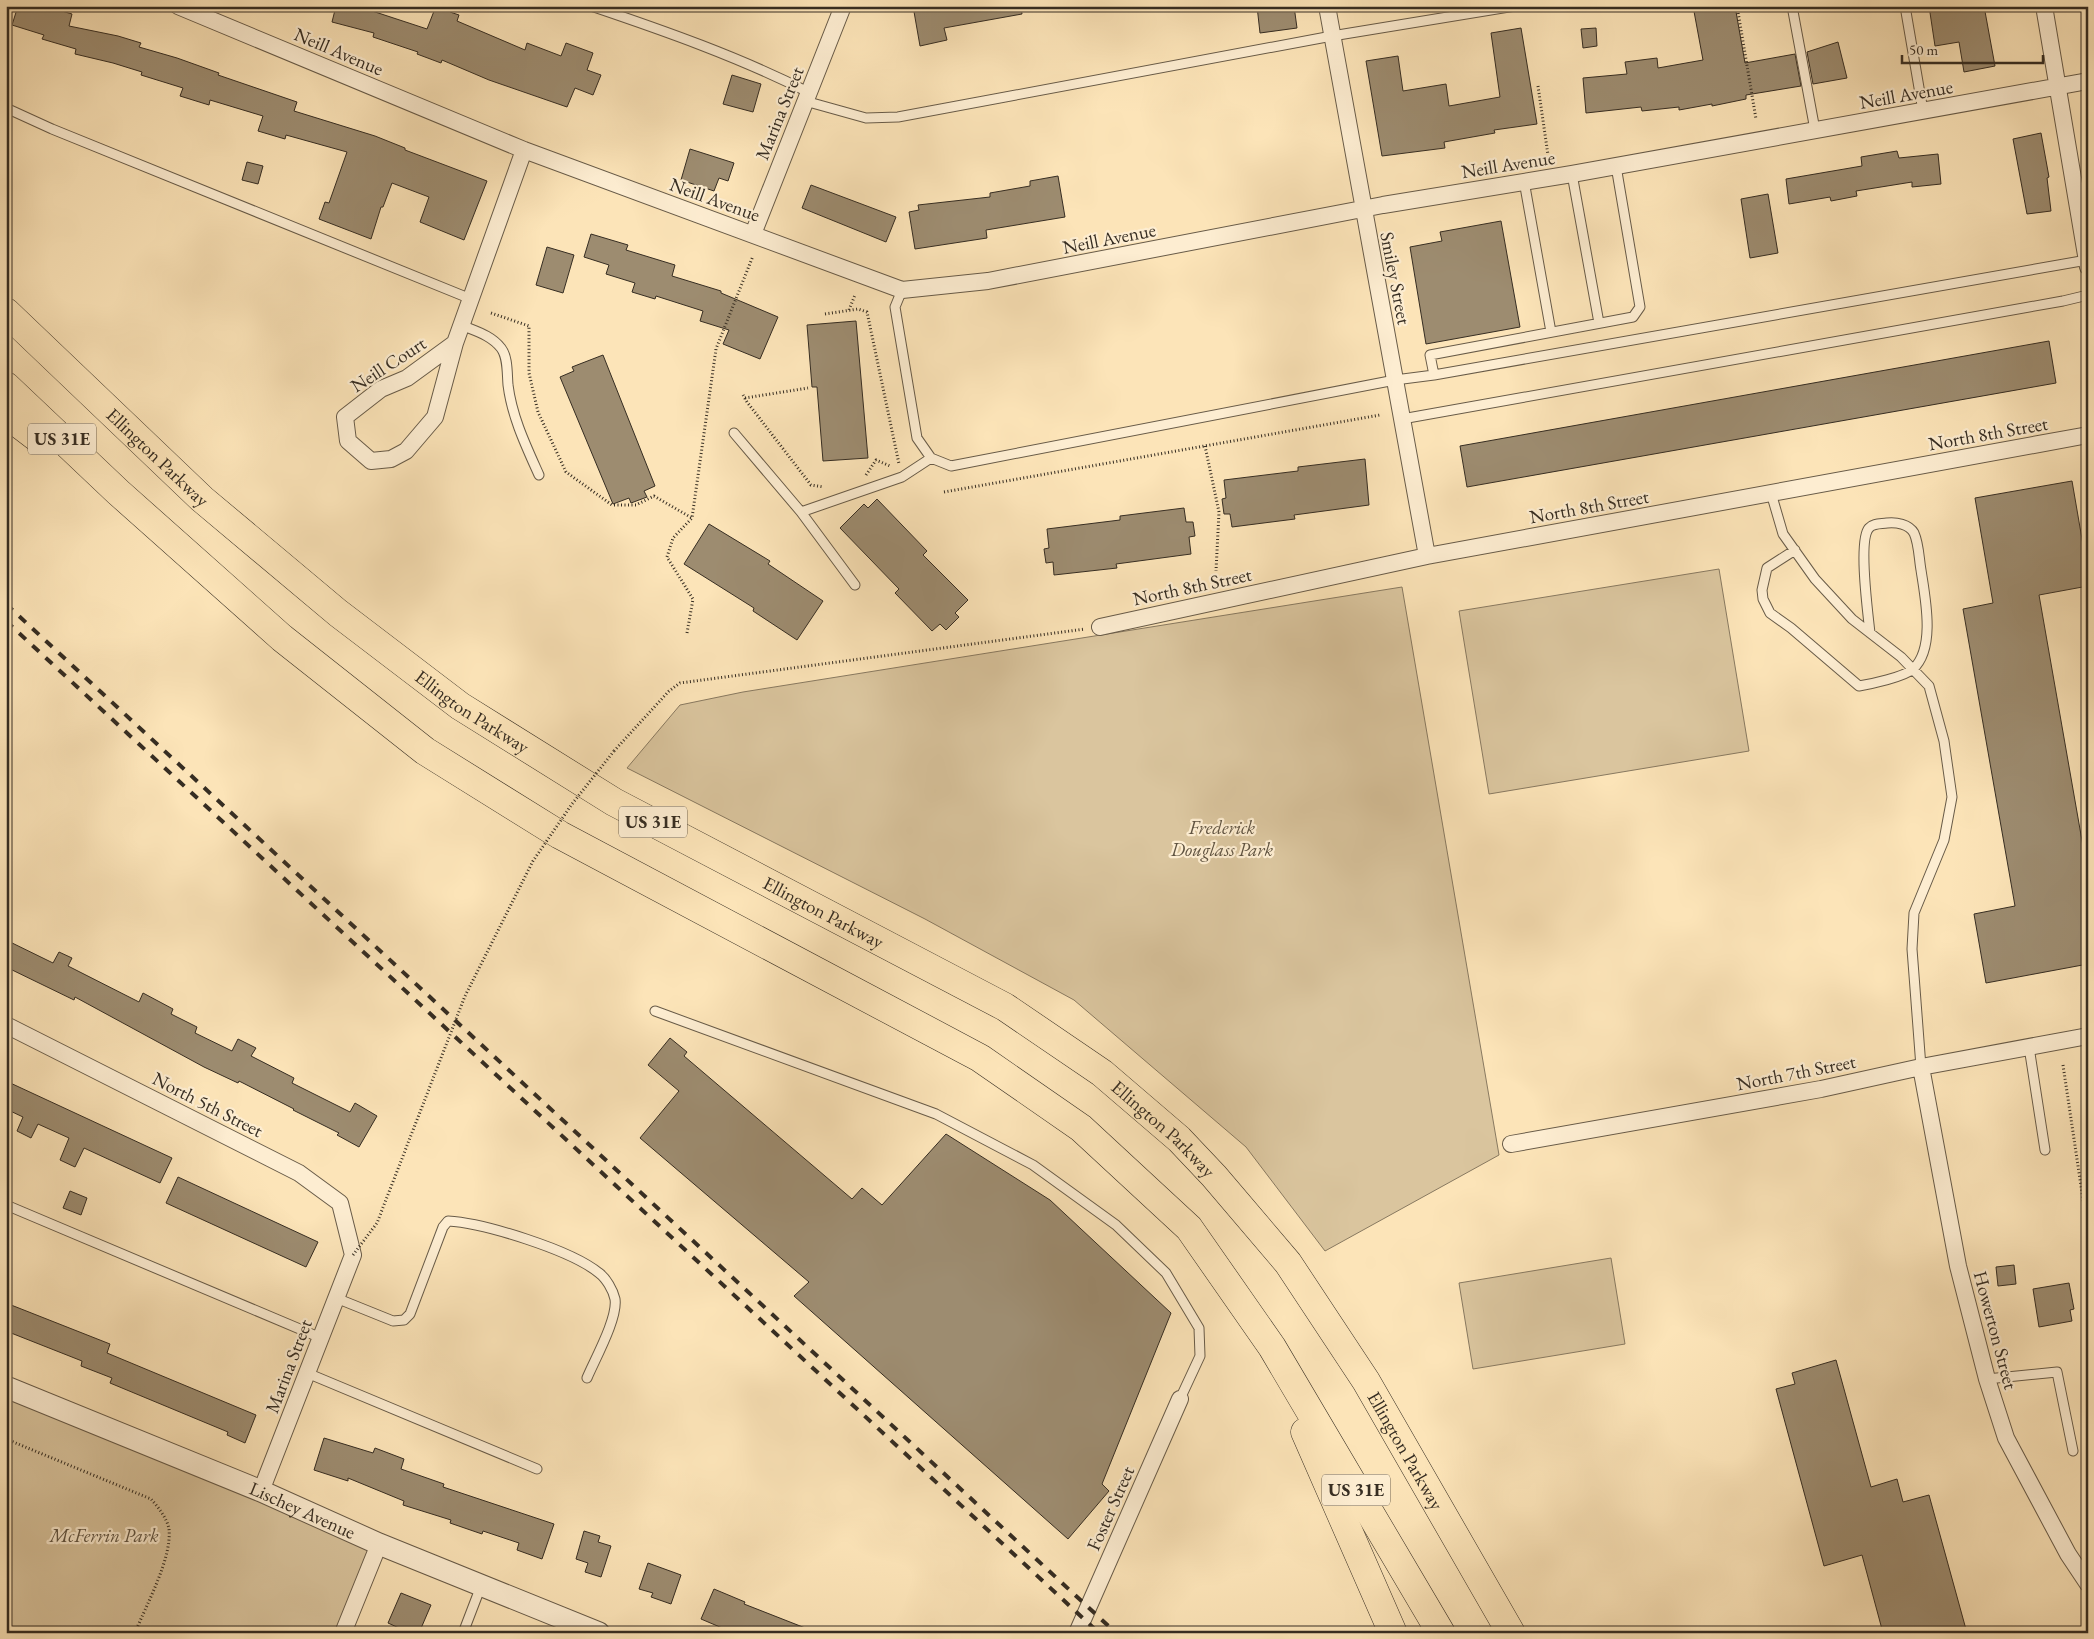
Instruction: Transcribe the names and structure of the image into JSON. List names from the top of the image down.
{
  "streets": {
    "highway": ["US 31E", "Ellington Parkway"],
    "street": [
      "Neill Avenue",
      "Marina Street",
      "Smiley Street",
      "Neill Court",
      "North 8th Street",
      "North 7th Street",
      "North 5th Street",
      "Howerton Street",
      "Foster Street",
      "Lischey Avenue"
    ]
  },
  "crossings": [
    ["Neill Avenue", "Marina Street"],
    ["Neill Avenue", "Smiley Street"],
    ["Neill Avenue", "Neill Court"],
    ["Marina Street", "North 5th Street"],
    ["Marina Street", "Lischey Avenue"],
    ["Smiley Street", "North 8th Street"],
    ["North 7th Street", "Howerton Street"]
  ],
  "parks": ["Frederick Douglass Park", "McFerrin Park"],
  "scale_bar": "50 m"
}
